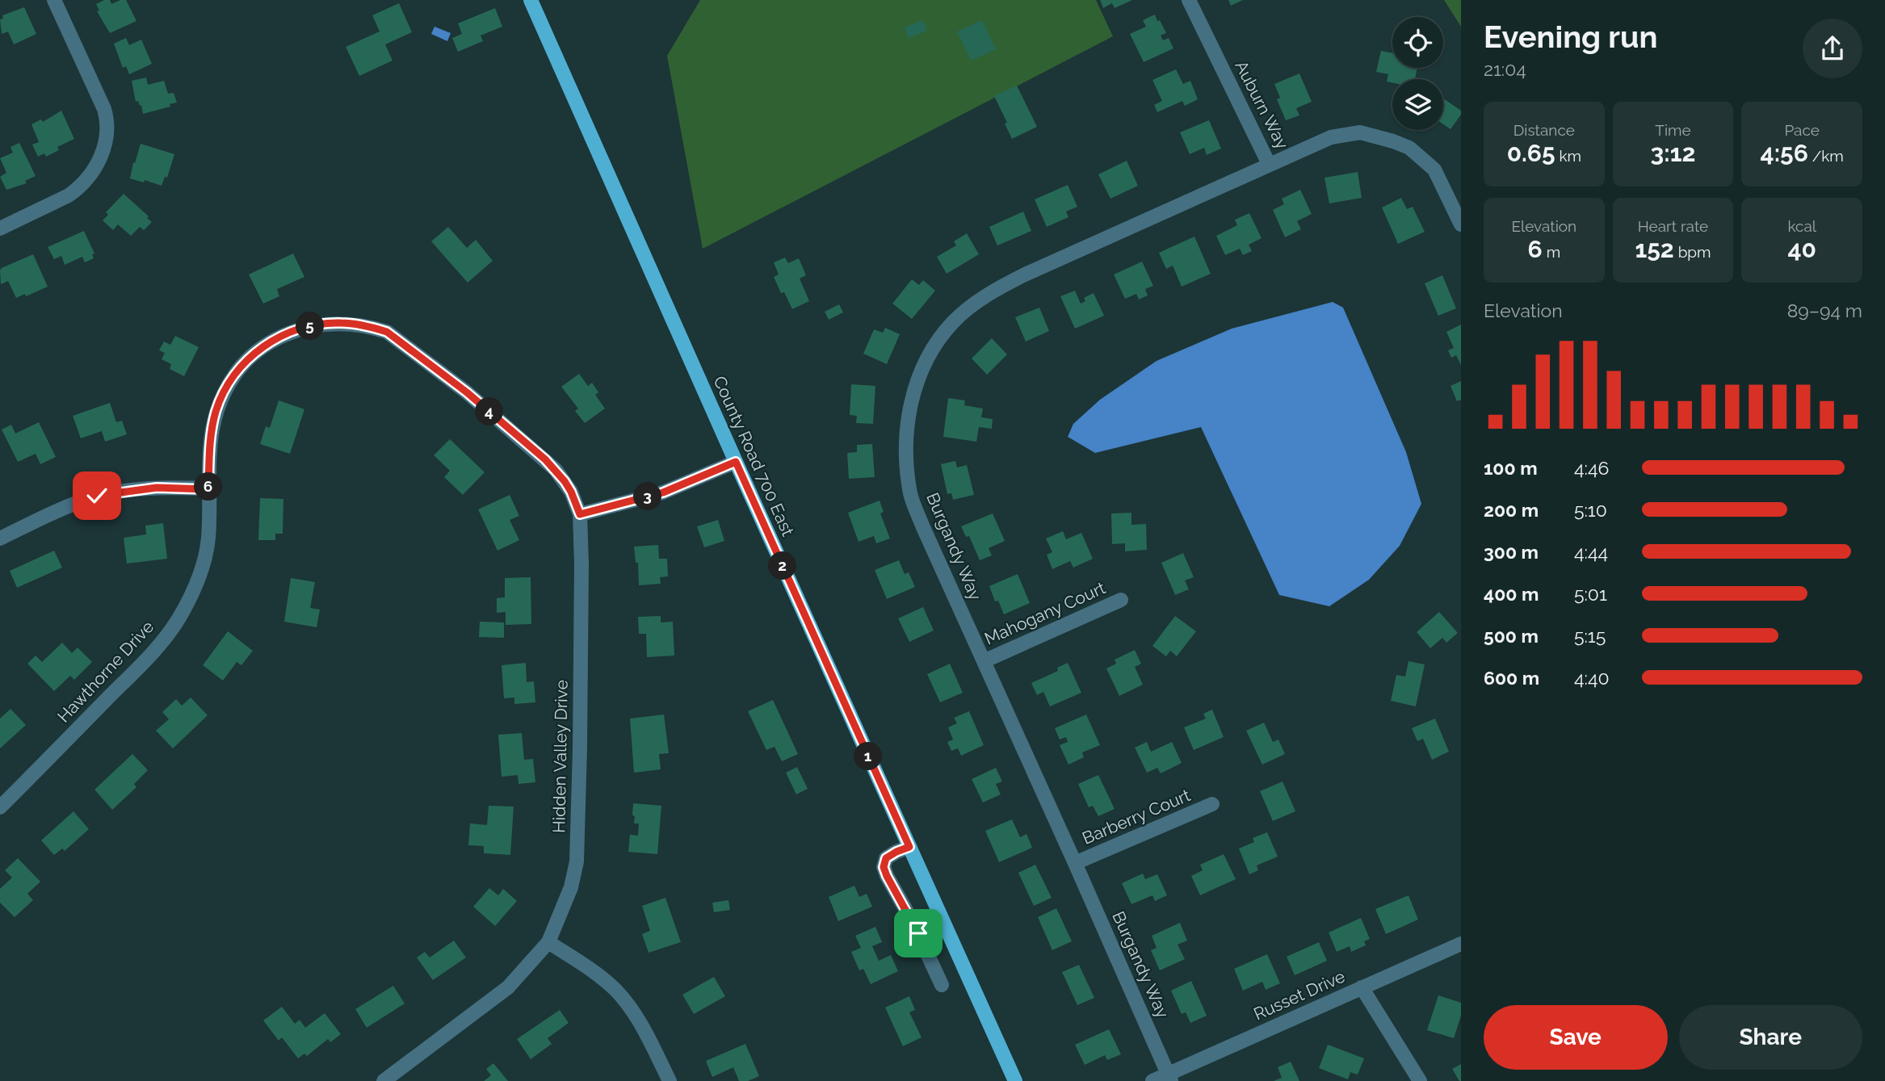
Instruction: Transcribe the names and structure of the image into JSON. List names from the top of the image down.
{
  "streets": {
    "main road": ["County Road 700 East"],
    "street": [
      "Auburn Way",
      "Burgandy Way",
      "Mahogany Court",
      "Hawthorne Drive",
      "Hidden Valley Drive",
      "Barberry Court",
      "Russet Drive"
    ]
  },
  "crossings": [
    ["Auburn Way", "Burgandy Way"],
    ["Burgandy Way", "Mahogany Court"],
    ["Burgandy Way", "Barberry Court"],
    ["Burgandy Way", "Russet Drive"],
    ["Hawthorne Drive", "Hidden Valley Drive"]
  ],
  "page": {
    "heading": ["Evening run", "21:04"],
    "stats": [
      ["Distance", "0.65 km"],
      ["Time", "3:12"],
      ["Pace", "4:56 /km"],
      ["Elevation", "6 m"],
      ["Heart rate", "152 bpm"],
      ["kcal", "40"]
    ],
    "chart": ["Elevation", "89–94 m"],
    "pins": [
      "5",
      "4",
      "6",
      "3",
      "2",
      "1"
    ],
    "list": [
      {
        "name": "100 m",
        "note": "4:46"
      },
      {
        "name": "200 m",
        "note": "5:10"
      },
      {
        "name": "300 m",
        "note": "4:44"
      },
      {
        "name": "400 m",
        "note": "5:01"
      },
      {
        "name": "500 m",
        "note": "5:15"
      },
      {
        "name": "600 m",
        "note": "4:40"
      }
    ],
    "buttons": ["Save", "Share"]
  }
}
